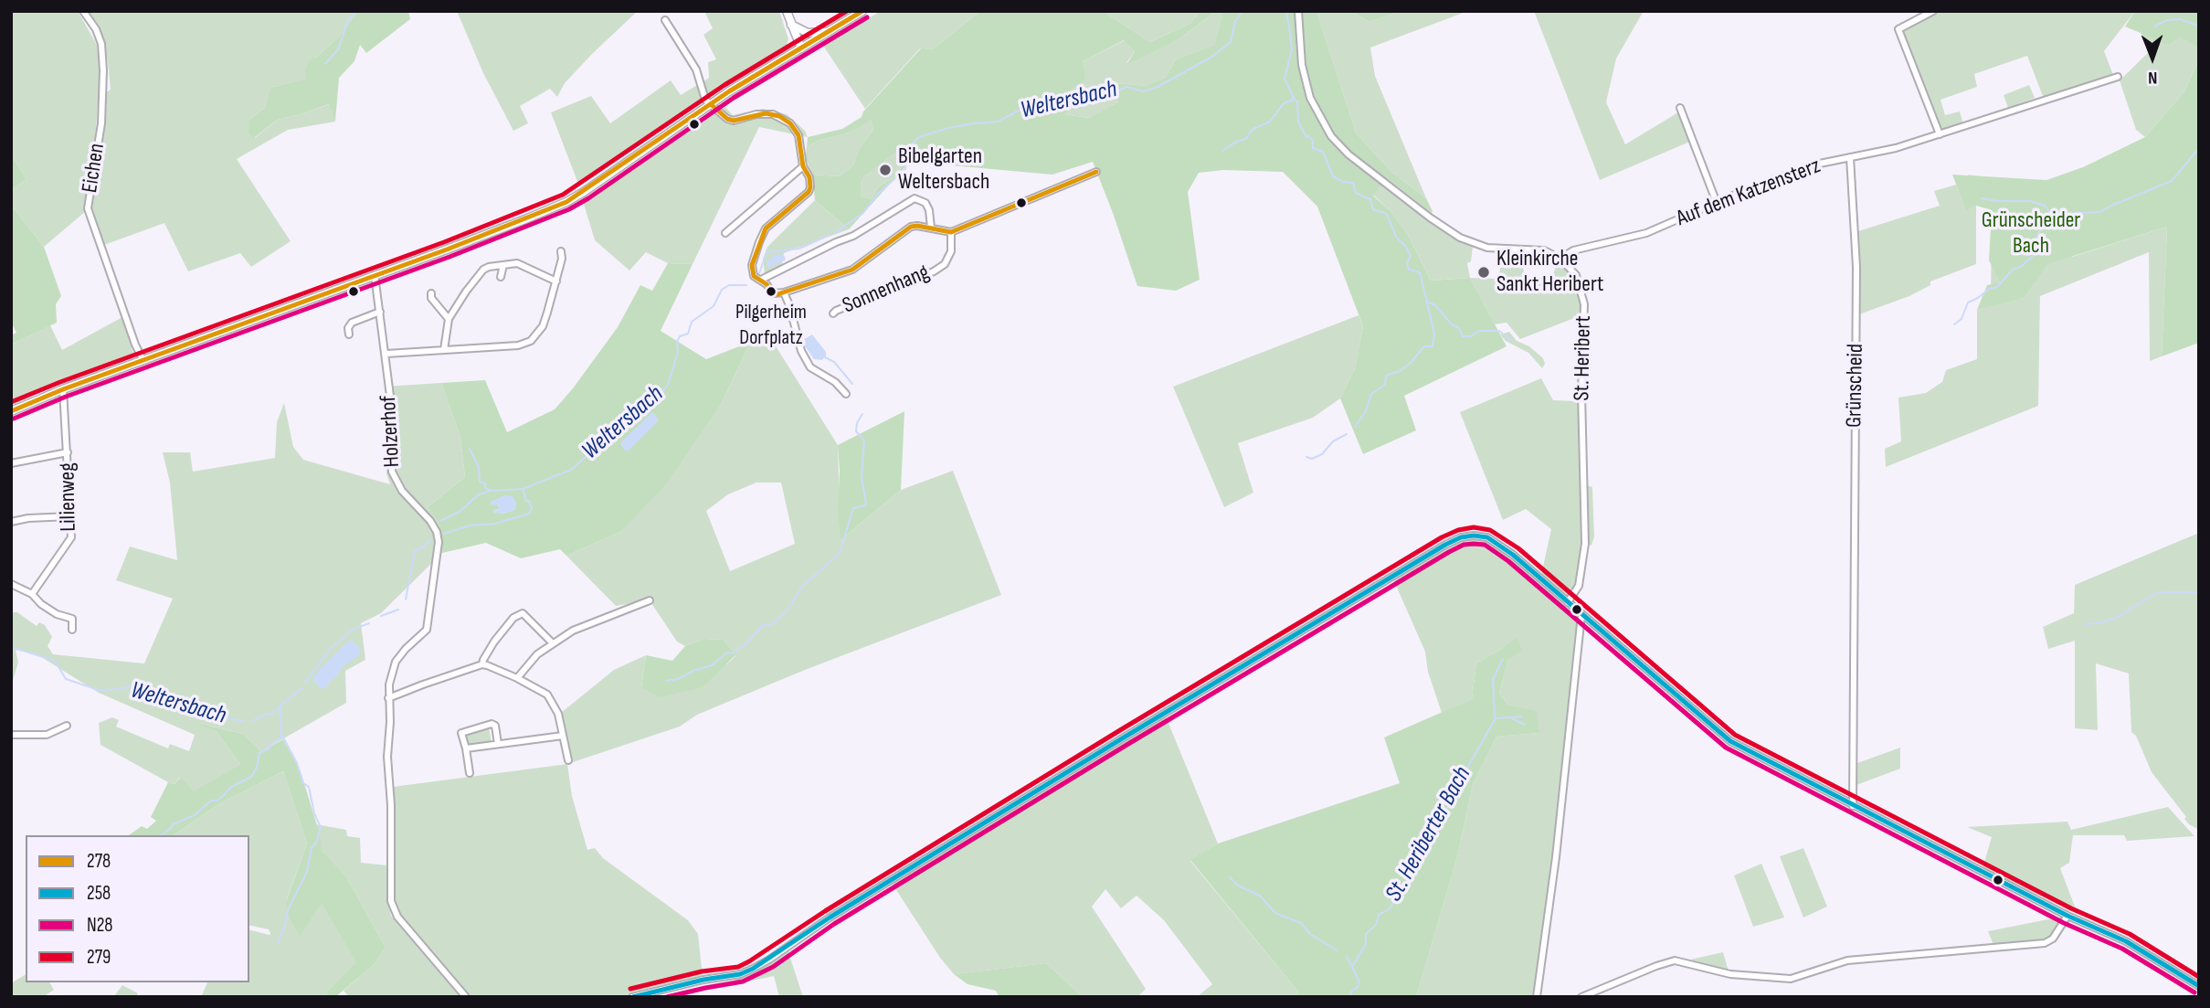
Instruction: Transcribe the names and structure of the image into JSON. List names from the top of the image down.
{
  "streets": {
    "street": [
      "Eichen",
      "Auf dem Katzensterz",
      "Sonnenhang",
      "St. Heribert",
      "Grünscheid",
      "Holzerhof",
      "Lilienweg"
    ]
  },
  "crossings": [
    ["Auf dem Katzensterz", "St. Heribert"],
    ["Auf dem Katzensterz", "Grünscheid"]
  ],
  "water": ["Weltersbach", "St. Heriberter Bach"],
  "parks": ["Grünscheider Bach"],
  "places": ["Bibelgarten Weltersbach", "Kleinkirche Sankt Heribert", "Pilgerheim Dorfplatz"],
  "lines": [
    "transit line 278",
    "transit line 279",
    "transit line N28",
    "transit line 258"
  ],
  "legend": [
    "278",
    "258",
    "N28",
    "279"
  ],
  "north": "bottom"
}
